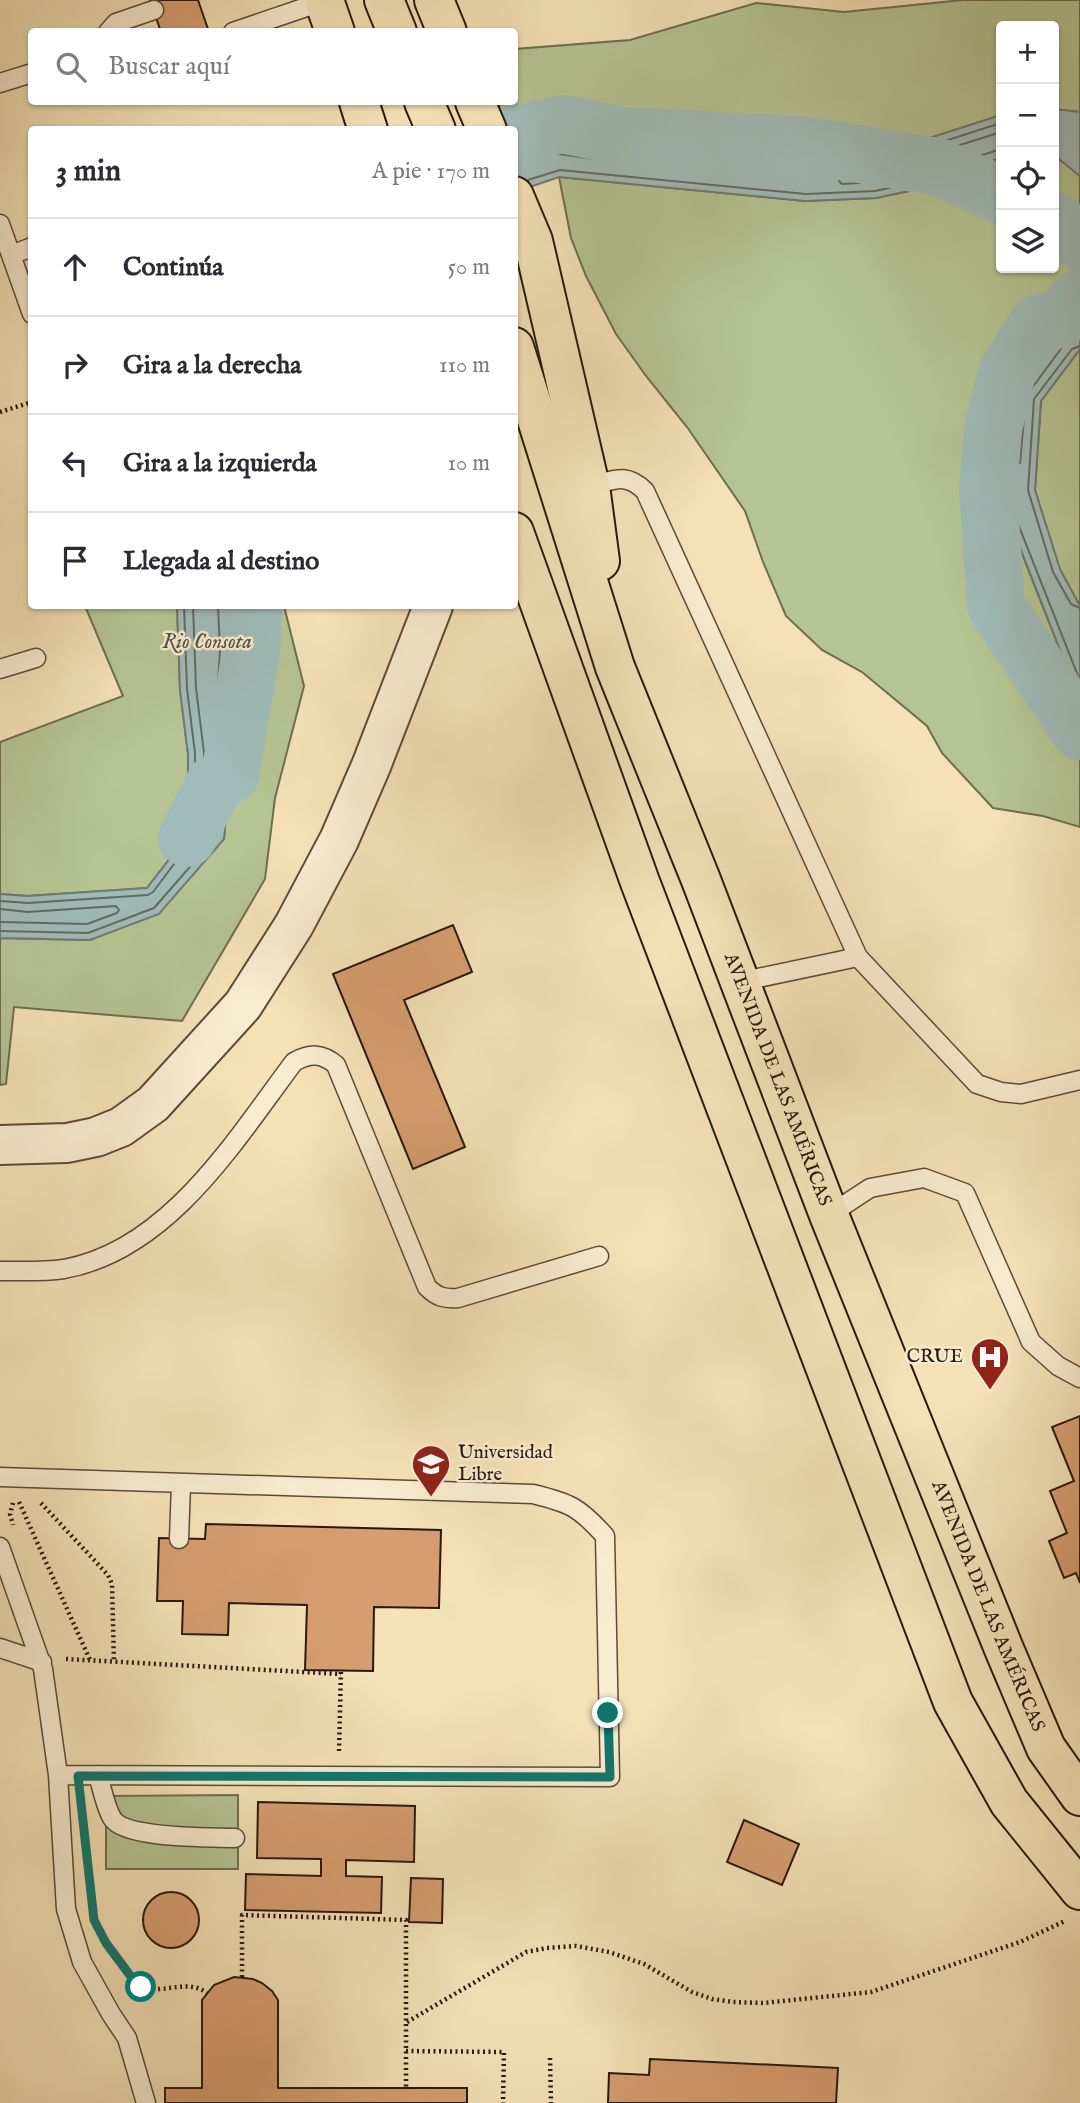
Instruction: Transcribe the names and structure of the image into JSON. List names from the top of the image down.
{
  "streets": {
    "highway": ["AVENIDA DE LAS AMÉRICAS"]
  },
  "water": ["Rio Consota"],
  "places": {
    "hospital": ["CRUE"],
    "school or university": ["Universidad Libre"]
  },
  "page": {
    "map_buttons": ["+", "−"],
    "search": "Buscar aquí",
    "heading": ["3 min", "A pie · 170 m"],
    "list": [
      ["Continúa", "50 m"],
      ["Gira a la derecha", "110 m"],
      ["Gira a la izquierda", "10 m"],
      "Llegada al destino"
    ]
  }
}
